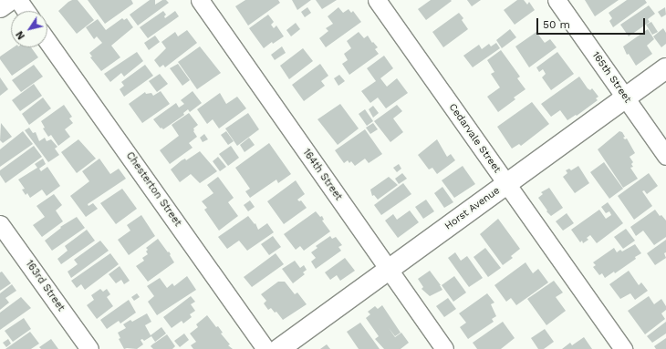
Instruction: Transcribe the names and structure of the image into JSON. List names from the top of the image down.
{
  "streets": {
    "street": [
      "165th Street",
      "Cedarvale Street",
      "164th Street",
      "Chesterton Street",
      "Horst Avenue",
      "163rd Street"
    ]
  },
  "crossings": [
    ["165th Street", "Horst Avenue"],
    ["Cedarvale Street", "Horst Avenue"],
    ["164th Street", "Horst Avenue"]
  ],
  "scale_bar": "50 m",
  "north": "bottom left"
}
